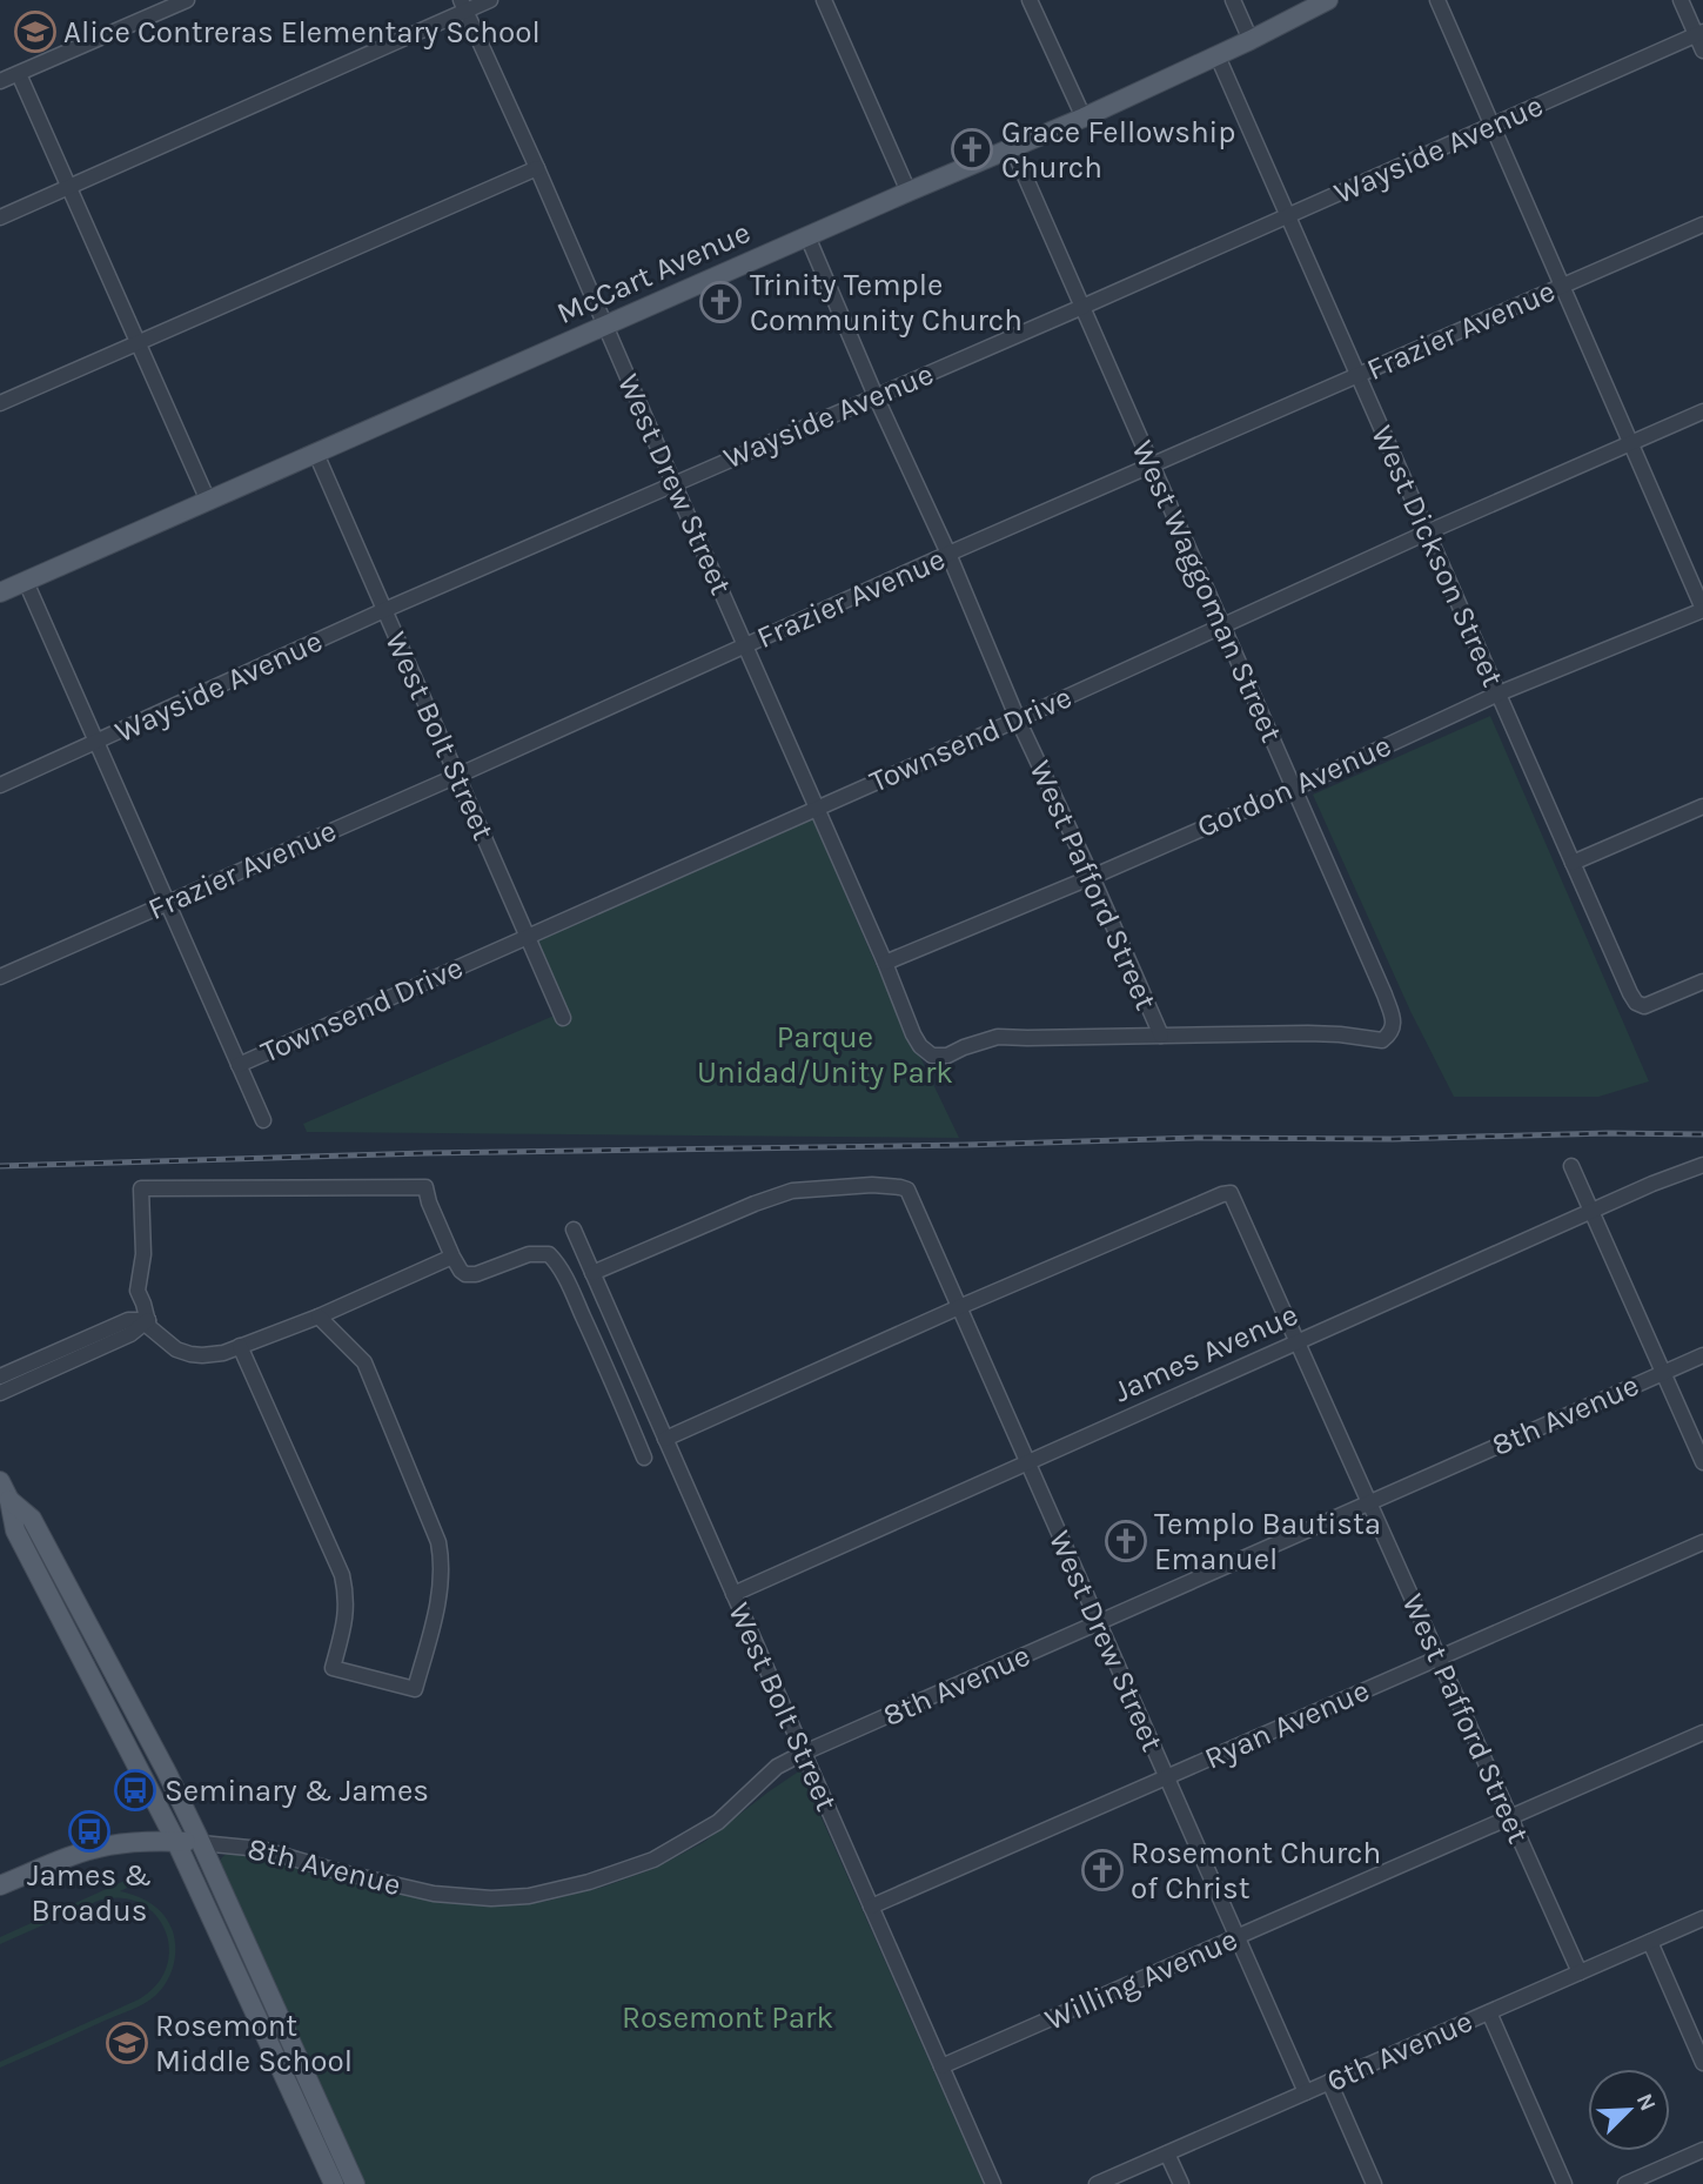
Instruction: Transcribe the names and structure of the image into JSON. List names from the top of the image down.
{
  "streets": {
    "main road": ["McCart Avenue"],
    "street": [
      "Wayside Avenue",
      "Frazier Avenue",
      "West Drew Street",
      "West Dickson Street",
      "West Waggoman Street",
      "West Bolt Street",
      "Townsend Drive",
      "Gordon Avenue",
      "West Pafford Street",
      "James Avenue",
      "8th Avenue",
      "Ryan Avenue",
      "Willing Avenue",
      "6th Avenue"
    ]
  },
  "crossings": [
    ["Wayside Avenue", "West Drew Street"],
    ["Wayside Avenue", "West Dickson Street"],
    ["Wayside Avenue", "West Waggoman Street"],
    ["Wayside Avenue", "West Bolt Street"],
    ["Wayside Avenue", "West Pafford Street"],
    ["McCart Avenue", "West Drew Street"],
    ["McCart Avenue", "West Dickson Street"],
    ["McCart Avenue", "West Waggoman Street"],
    ["McCart Avenue", "West Bolt Street"],
    ["McCart Avenue", "West Pafford Street"],
    ["Frazier Avenue", "West Drew Street"],
    ["Frazier Avenue", "West Dickson Street"],
    ["Frazier Avenue", "West Waggoman Street"],
    ["Frazier Avenue", "West Bolt Street"],
    ["Frazier Avenue", "West Pafford Street"],
    ["West Drew Street", "West Waggoman Street"],
    ["West Drew Street", "West Bolt Street"],
    ["West Drew Street", "Townsend Drive"],
    ["West Drew Street", "Gordon Avenue"],
    ["West Drew Street", "West Pafford Street"],
    ["West Drew Street", "James Avenue"],
    ["West Drew Street", "8th Avenue"],
    ["West Drew Street", "Ryan Avenue"],
    ["West Drew Street", "Willing Avenue"],
    ["West Drew Street", "6th Avenue"],
    ["West Dickson Street", "Townsend Drive"],
    ["West Dickson Street", "Gordon Avenue"],
    ["West Waggoman Street", "Townsend Drive"],
    ["West Waggoman Street", "Gordon Avenue"],
    ["West Waggoman Street", "West Pafford Street"],
    ["West Bolt Street", "Townsend Drive"],
    ["West Bolt Street", "James Avenue"],
    ["West Bolt Street", "8th Avenue"],
    ["West Bolt Street", "Ryan Avenue"],
    ["West Bolt Street", "Willing Avenue"],
    ["Townsend Drive", "West Pafford Street"],
    ["Gordon Avenue", "West Pafford Street"],
    ["West Pafford Street", "James Avenue"],
    ["West Pafford Street", "8th Avenue"],
    ["West Pafford Street", "Ryan Avenue"],
    ["West Pafford Street", "Willing Avenue"],
    ["West Pafford Street", "6th Avenue"]
  ],
  "parks": ["Parque Unidad/Unity Park", "Rosemont Park"],
  "places": {
    "school or university": ["Alice Contreras Elementary School", "Rosemont Middle School"],
    "church": [
      "Grace Fellowship Church",
      "Trinity Temple Community Church",
      "Templo Bautista Emanuel",
      "Rosemont Church of Christ"
    ],
    "bus stop": ["Seminary & James", "James & Broadus"]
  },
  "north": "top right"
}
